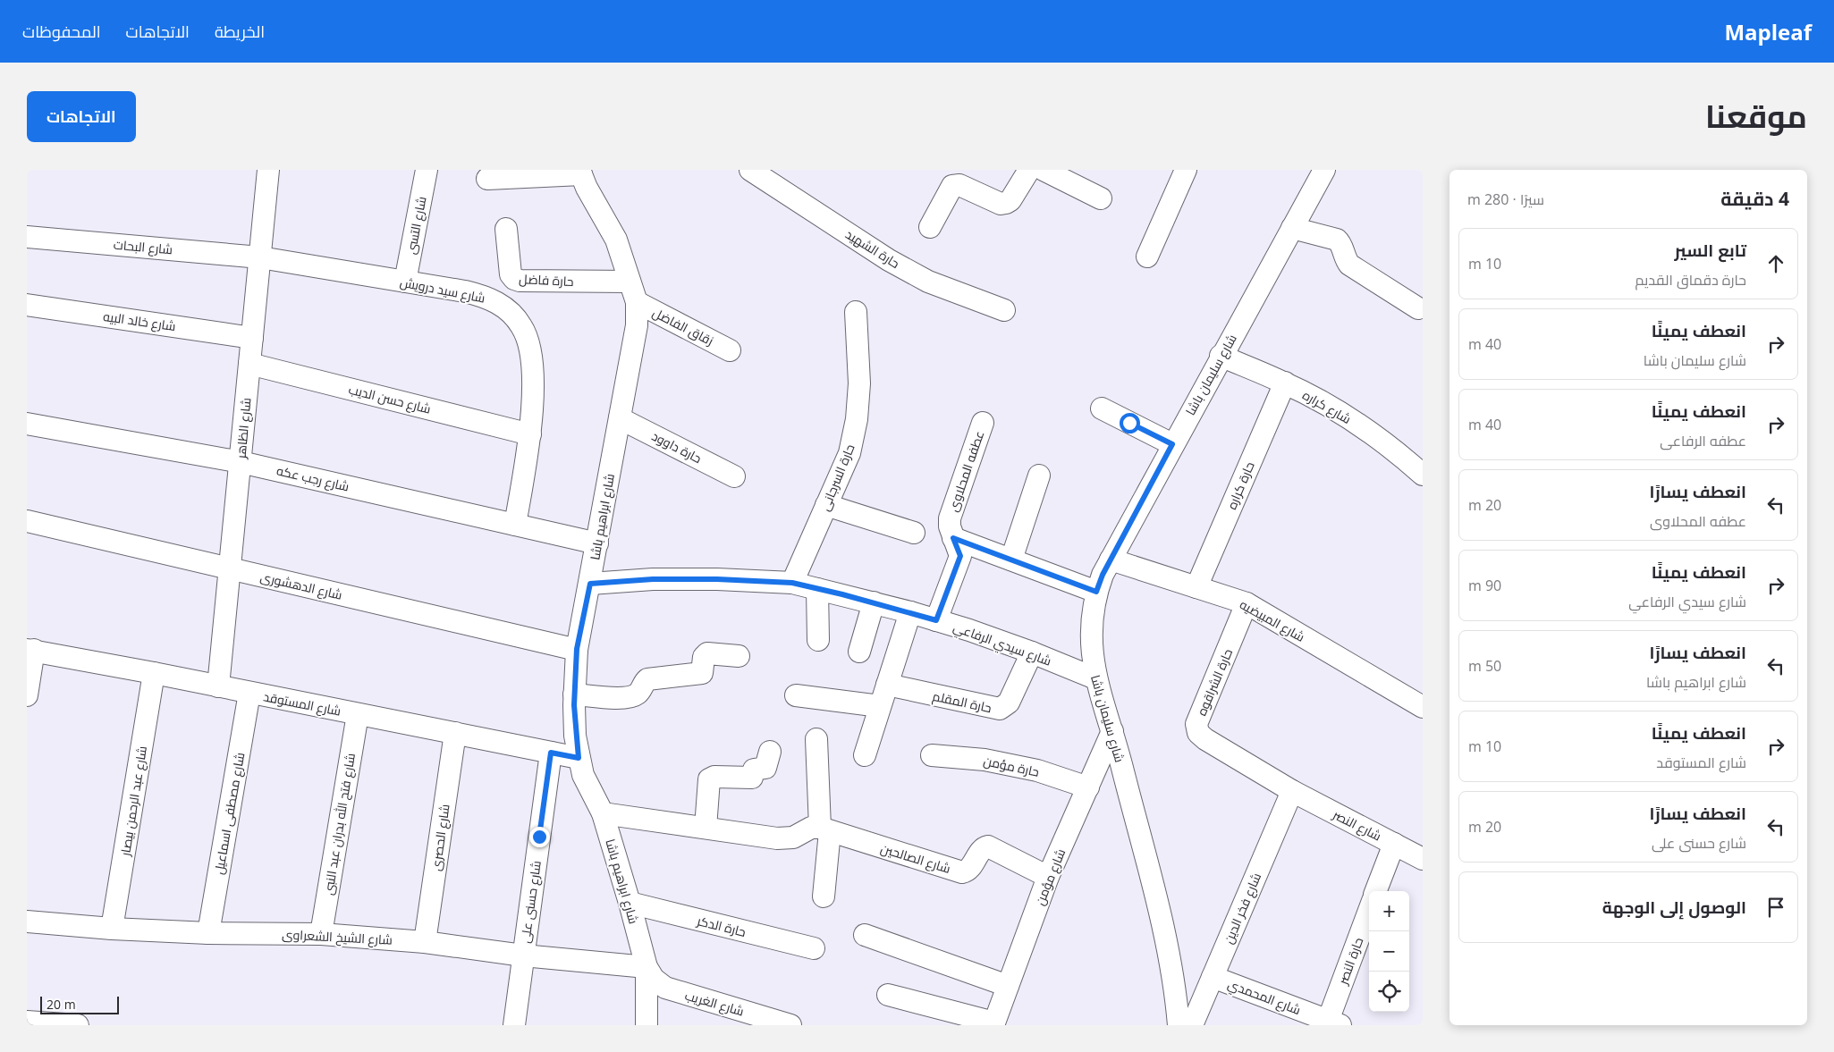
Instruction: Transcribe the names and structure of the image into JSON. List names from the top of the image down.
{
  "streets": {
    "street": [
      "شارع التسى",
      "شارع البحات",
      "حارة الشهيد",
      "حارة فاضل",
      "شارع سيد درويش",
      "شارع خالد البيه",
      "زقاق الفاضل",
      "شارع سليمان باشا",
      "شارع حسن الديب",
      "شارع كراره",
      "شارع الظاهر",
      "حارة داوود",
      "عطفه المحلاوى",
      "حارة السرجانى",
      "شارع رجب عكه",
      "حارة كراره",
      "شارع ابراهيم باشا",
      "شارع الدهشورى",
      "شارع المبيضيه",
      "شارع سيدي الرفاعي",
      "حارة الشراقوه",
      "حارة المقلم",
      "شارع المستوقد",
      "حارة مؤمن",
      "شارع عبد الرحمن بيصار",
      "شارع مصطفى اسماعيل",
      "شارع فتح الله بدران عبد النبى",
      "شارع النصر",
      "شارع الحصرى",
      "شارع الصالحين",
      "شارع مؤمن",
      "شارع حسنى على",
      "شارع فخر الدين",
      "حارة الدكر",
      "شارع الشيخ الشعراوى",
      "حارة النصر",
      "شارع المحمدي",
      "شارع الغريب"
    ]
  },
  "crossings": [
    ["شارع التسى", "شارع سيد درويش"],
    ["شارع البحات", "شارع سيد درويش"],
    ["شارع البحات", "شارع الظاهر"],
    ["حارة فاضل", "شارع ابراهيم باشا"],
    ["شارع سيد درويش", "شارع حسن الديب"],
    ["شارع سيد درويش", "شارع الظاهر"],
    ["شارع سيد درويش", "شارع رجب عكه"],
    ["شارع خالد البيه", "شارع الظاهر"],
    ["زقاق الفاضل", "شارع ابراهيم باشا"],
    ["شارع سليمان باشا", "شارع كراره"],
    ["شارع سليمان باشا", "شارع المبيضيه"],
    ["شارع سليمان باشا", "شارع سيدي الرفاعي"],
    ["شارع سليمان باشا", "شارع مؤمن"],
    ["شارع حسن الديب", "شارع الظاهر"],
    ["شارع كراره", "حارة كراره"],
    ["شارع الظاهر", "شارع رجب عكه"],
    ["شارع الظاهر", "شارع الدهشورى"],
    ["شارع الظاهر", "شارع المستوقد"],
    ["حارة داوود", "شارع ابراهيم باشا"],
    ["عطفه المحلاوى", "شارع سيدي الرفاعي"],
    ["حارة السرجانى", "شارع سيدي الرفاعي"],
    ["شارع رجب عكه", "شارع ابراهيم باشا"],
    ["حارة كراره", "شارع المبيضيه"],
    ["شارع ابراهيم باشا", "شارع الدهشورى"],
    ["شارع ابراهيم باشا", "شارع سيدي الرفاعي"],
    ["شارع ابراهيم باشا", "شارع المستوقد"],
    ["شارع ابراهيم باشا", "شارع الصالحين"],
    ["شارع ابراهيم باشا", "حارة الدكر"],
    ["شارع ابراهيم باشا", "شارع الشيخ الشعراوى"],
    ["شارع ابراهيم باشا", "شارع الغريب"],
    ["شارع المبيضيه", "حارة الشراقوه"],
    ["شارع سيدي الرفاعي", "حارة المقلم"],
    ["حارة الشراقوه", "شارع النصر"],
    ["حارة الشراقوه", "شارع فخر الدين"],
    ["شارع المستوقد", "شارع عبد الرحمن بيصار"],
    ["شارع المستوقد", "شارع مصطفى اسماعيل"],
    ["شارع المستوقد", "شارع فتح الله بدران عبد النبى"],
    ["شارع المستوقد", "شارع الحصرى"],
    ["شارع المستوقد", "شارع حسنى على"],
    ["حارة مؤمن", "شارع مؤمن"],
    ["شارع عبد الرحمن بيصار", "شارع الشيخ الشعراوى"],
    ["شارع مصطفى اسماعيل", "شارع الشيخ الشعراوى"],
    ["شارع فتح الله بدران عبد النبى", "شارع الشيخ الشعراوى"],
    ["شارع النصر", "شارع فخر الدين"],
    ["شارع الحصرى", "شارع الشيخ الشعراوى"],
    ["شارع الصالحين", "شارع مؤمن"],
    ["شارع حسنى على", "شارع الشيخ الشعراوى"],
    ["شارع فخر الدين", "شارع المحمدي"],
    ["شارع الشيخ الشعراوى", "شارع الغريب"],
    ["حارة النصر", "شارع المحمدي"]
  ],
  "scale_bar": "20 m",
  "page": {
    "header": "Mapleaf",
    "nav": ["الخريطة", "الاتجاهات", "المحفوظات"],
    "title": "موقعنا",
    "buttons": "الاتجاهات",
    "heading": ["4 دقيقة", "سيرًا · 280 m"],
    "list": [
      ["تابع السير", "حارة دقماق القديم", "10 m"],
      ["انعطف يمينًا", "شارع سليمان باشا", "40 m"],
      ["انعطف يمينًا", "عطفه الرفاعى", "40 m"],
      ["انعطف يسارًا", "عطفه المحلاوى", "20 m"],
      ["انعطف يمينًا", "شارع سيدي الرفاعي", "90 m"],
      ["انعطف يسارًا", "شارع ابراهيم باشا", "50 m"],
      ["انعطف يمينًا", "شارع المستوقد", "10 m"],
      ["انعطف يسارًا", "شارع حسنى على", "20 m"],
      "الوصول إلى الوجهة"
    ],
    "map_buttons": ["+", "−"],
    "scale": "20 m"
  }
}
